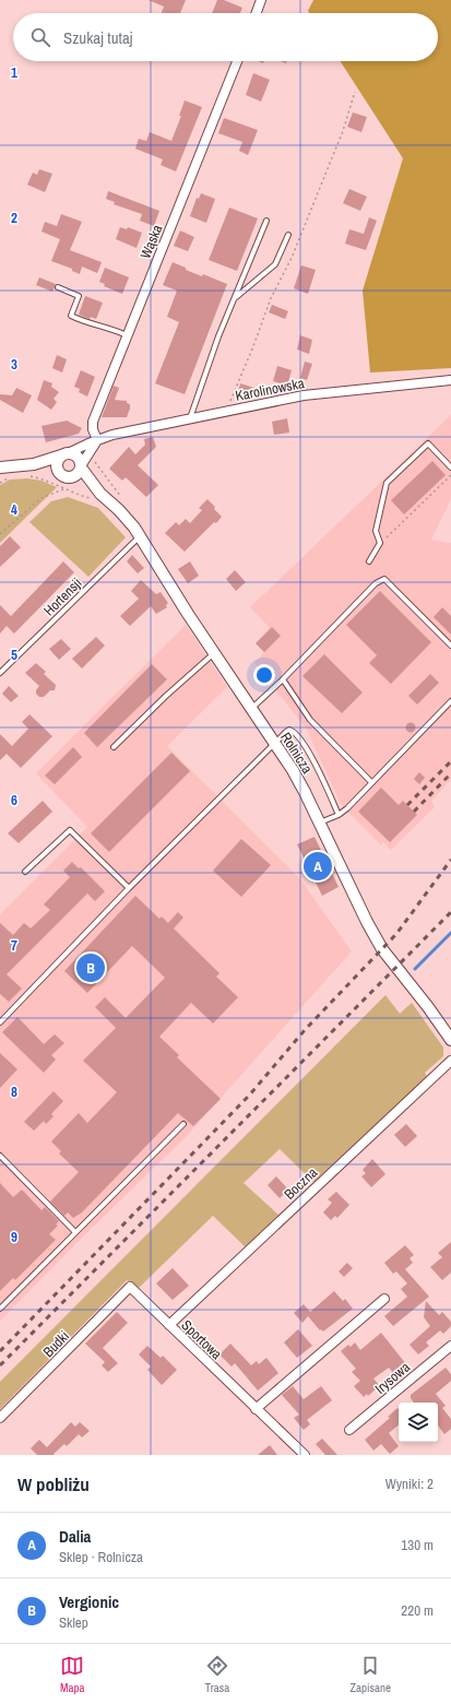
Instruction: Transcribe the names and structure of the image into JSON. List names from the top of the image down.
{
  "streets": {
    "street": [
      "Wąska",
      "Karolinowska",
      "Rolnicza",
      "Boczna",
      "Sportowa",
      "Budki",
      "Irysowa"
    ],
    "lane": ["Hortensji"]
  },
  "crossings": [
    ["Wąska", "Karolinowska"],
    ["Karolinowska", "Rolnicza"],
    ["Hortensji", "Rolnicza"],
    ["Boczna", "Sportowa"],
    ["Sportowa", "Budki"]
  ],
  "page": {
    "search": "Szukaj tutaj",
    "pins": ["A", "B"],
    "heading": ["W pobliżu", "Wyniki: 2"],
    "list": [
      {
        "mark": "A",
        "name": "Dalia",
        "note": "Sklep · Rolnicza",
        "value": "130 m"
      },
      {
        "mark": "B",
        "name": "Vergionic",
        "note": "Sklep",
        "value": "220 m"
      }
    ],
    "nav": ["Mapa", "Trasa", "Zapisane"]
  },
  "grid": {
    "rows": [
      "1",
      "2",
      "3",
      "4",
      "5",
      "6",
      "7",
      "8",
      "9"
    ]
  }
}
